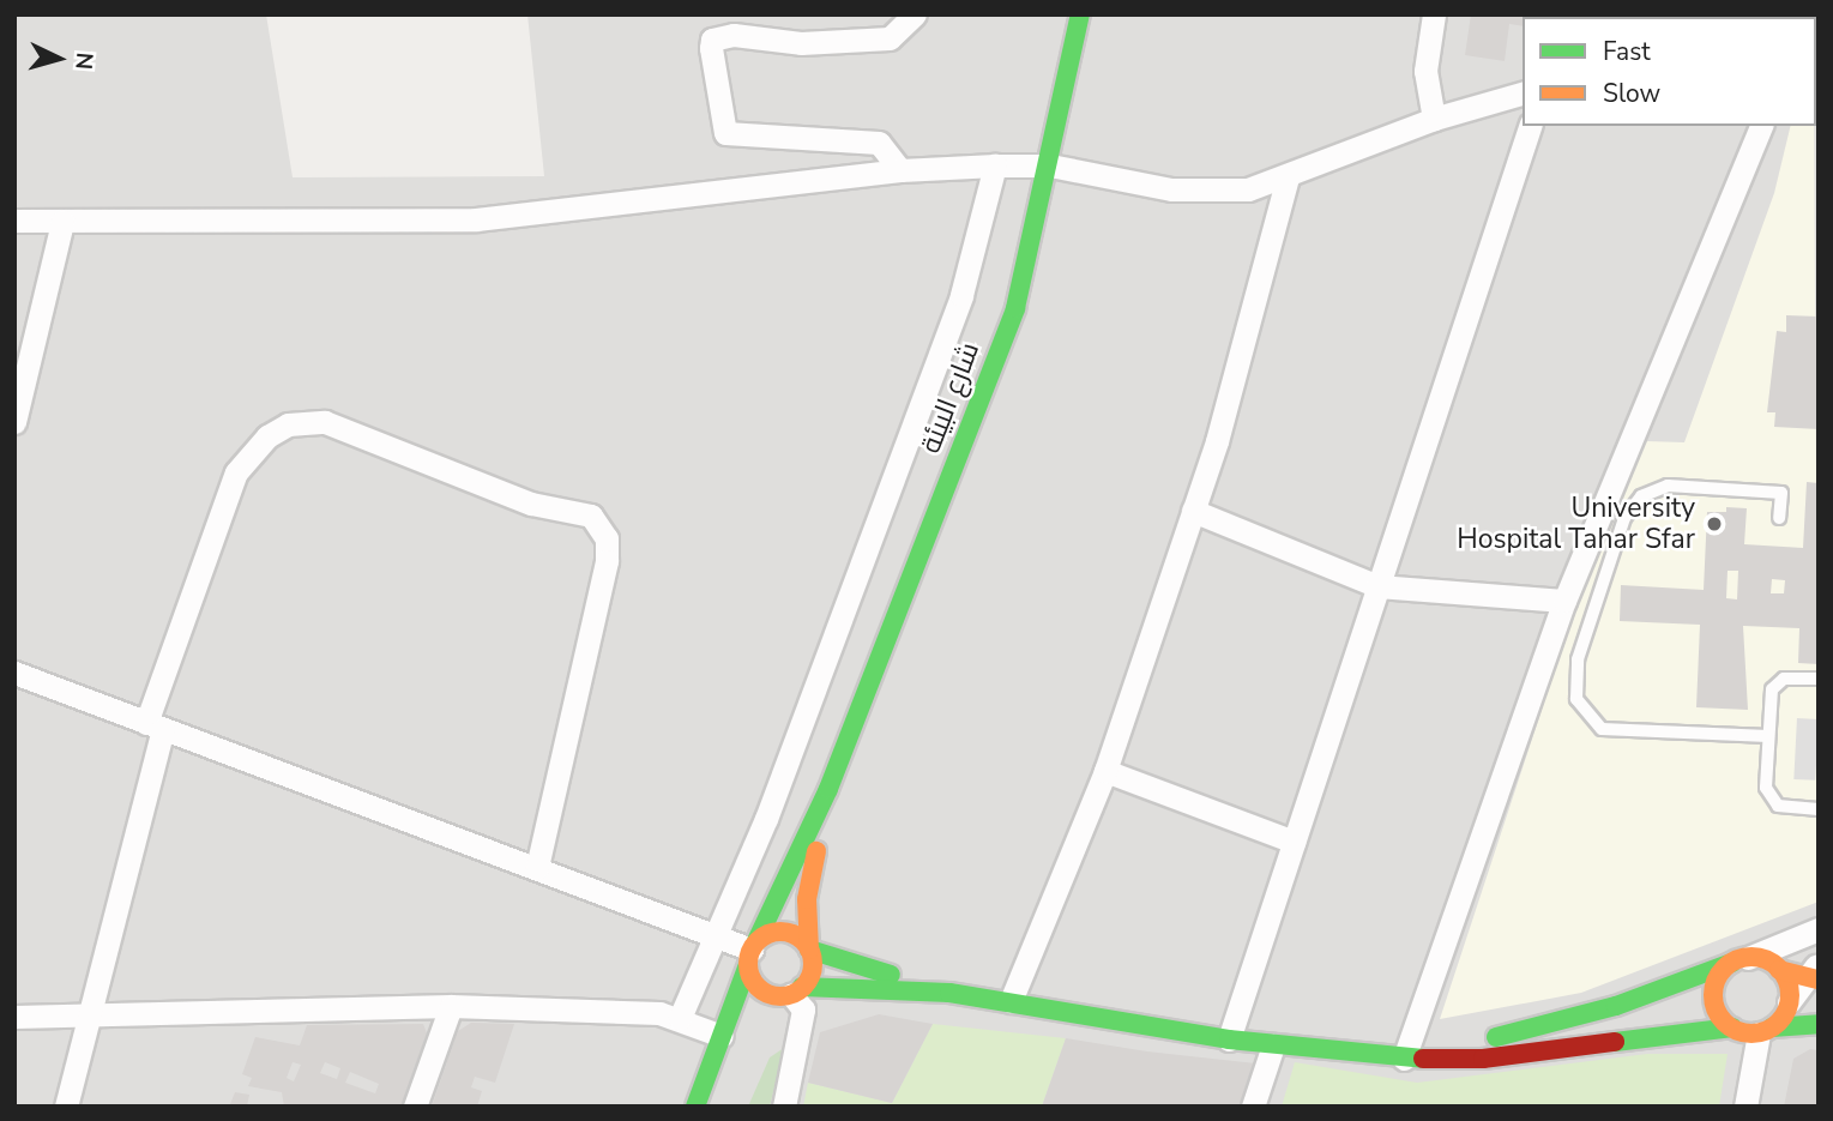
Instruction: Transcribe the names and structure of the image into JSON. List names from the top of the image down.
{
  "streets": {
    "street": ["شارع البيئة"]
  },
  "places": ["University Hospital Tahar Sfar"],
  "legend": ["Fast", "Slow"],
  "north": "right"
}
